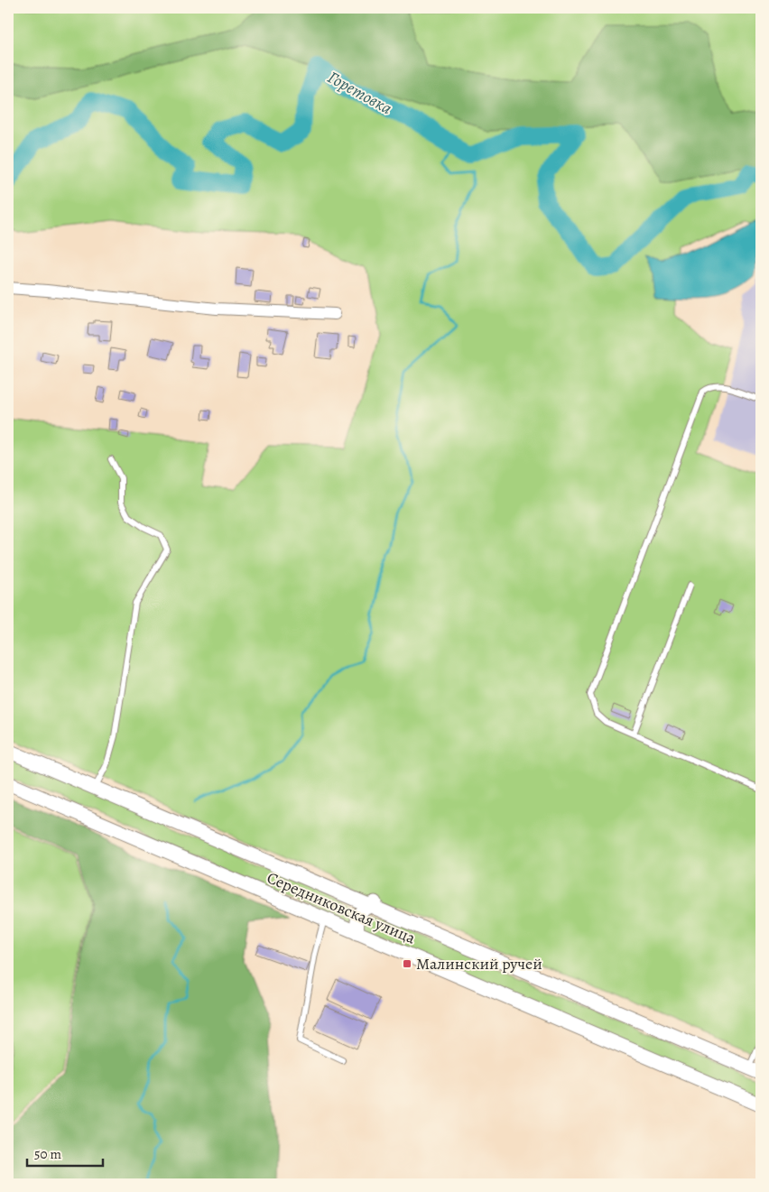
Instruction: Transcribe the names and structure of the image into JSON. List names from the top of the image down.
{
  "streets": {
    "street": ["Середниковская улица"]
  },
  "water": ["Горетовка"],
  "places": {
    "transit": ["Малинский ручей"]
  },
  "scale_bar": "50 m"
}
